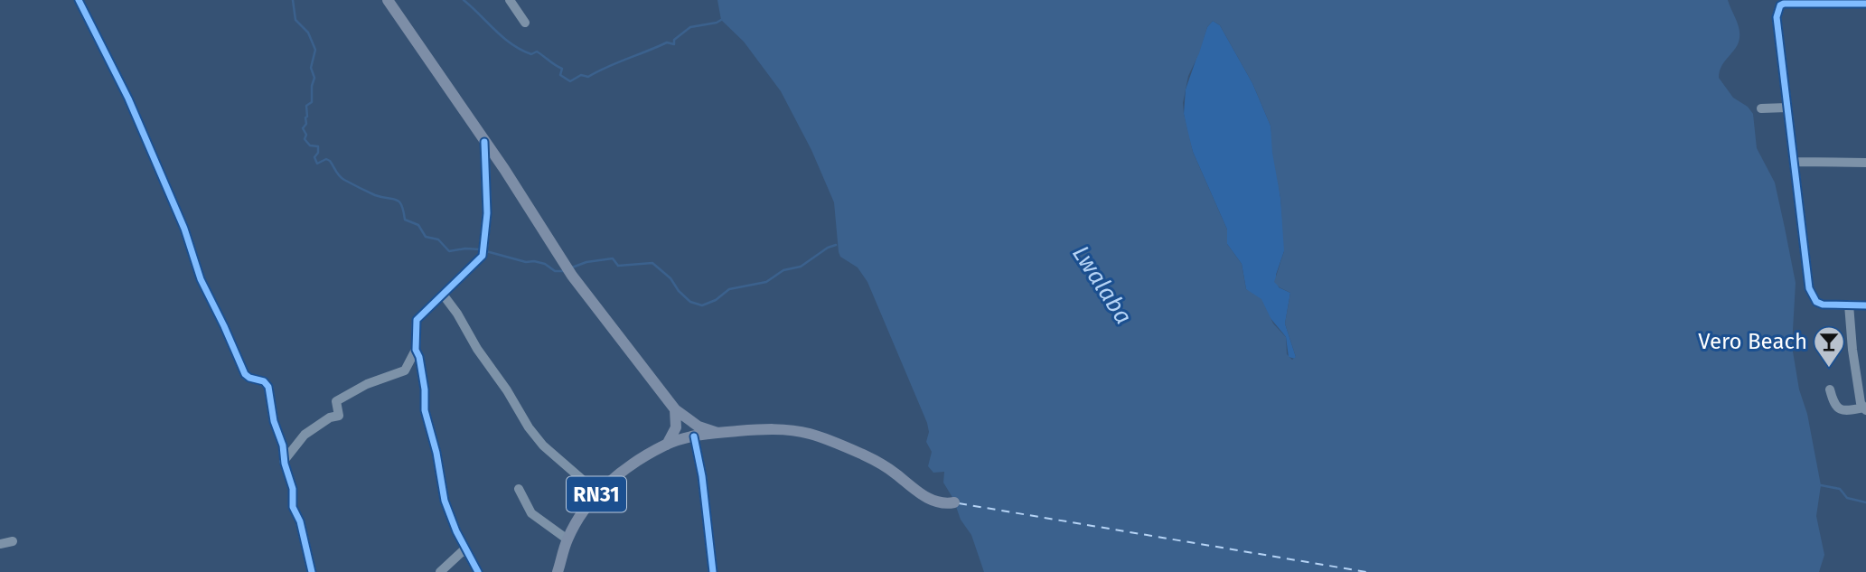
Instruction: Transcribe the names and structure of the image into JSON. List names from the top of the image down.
{
  "streets": {
    "main road": ["RN31"]
  },
  "water": ["Lwalaba"],
  "places": {
    "bar": ["Vero Beach"]
  }
}
